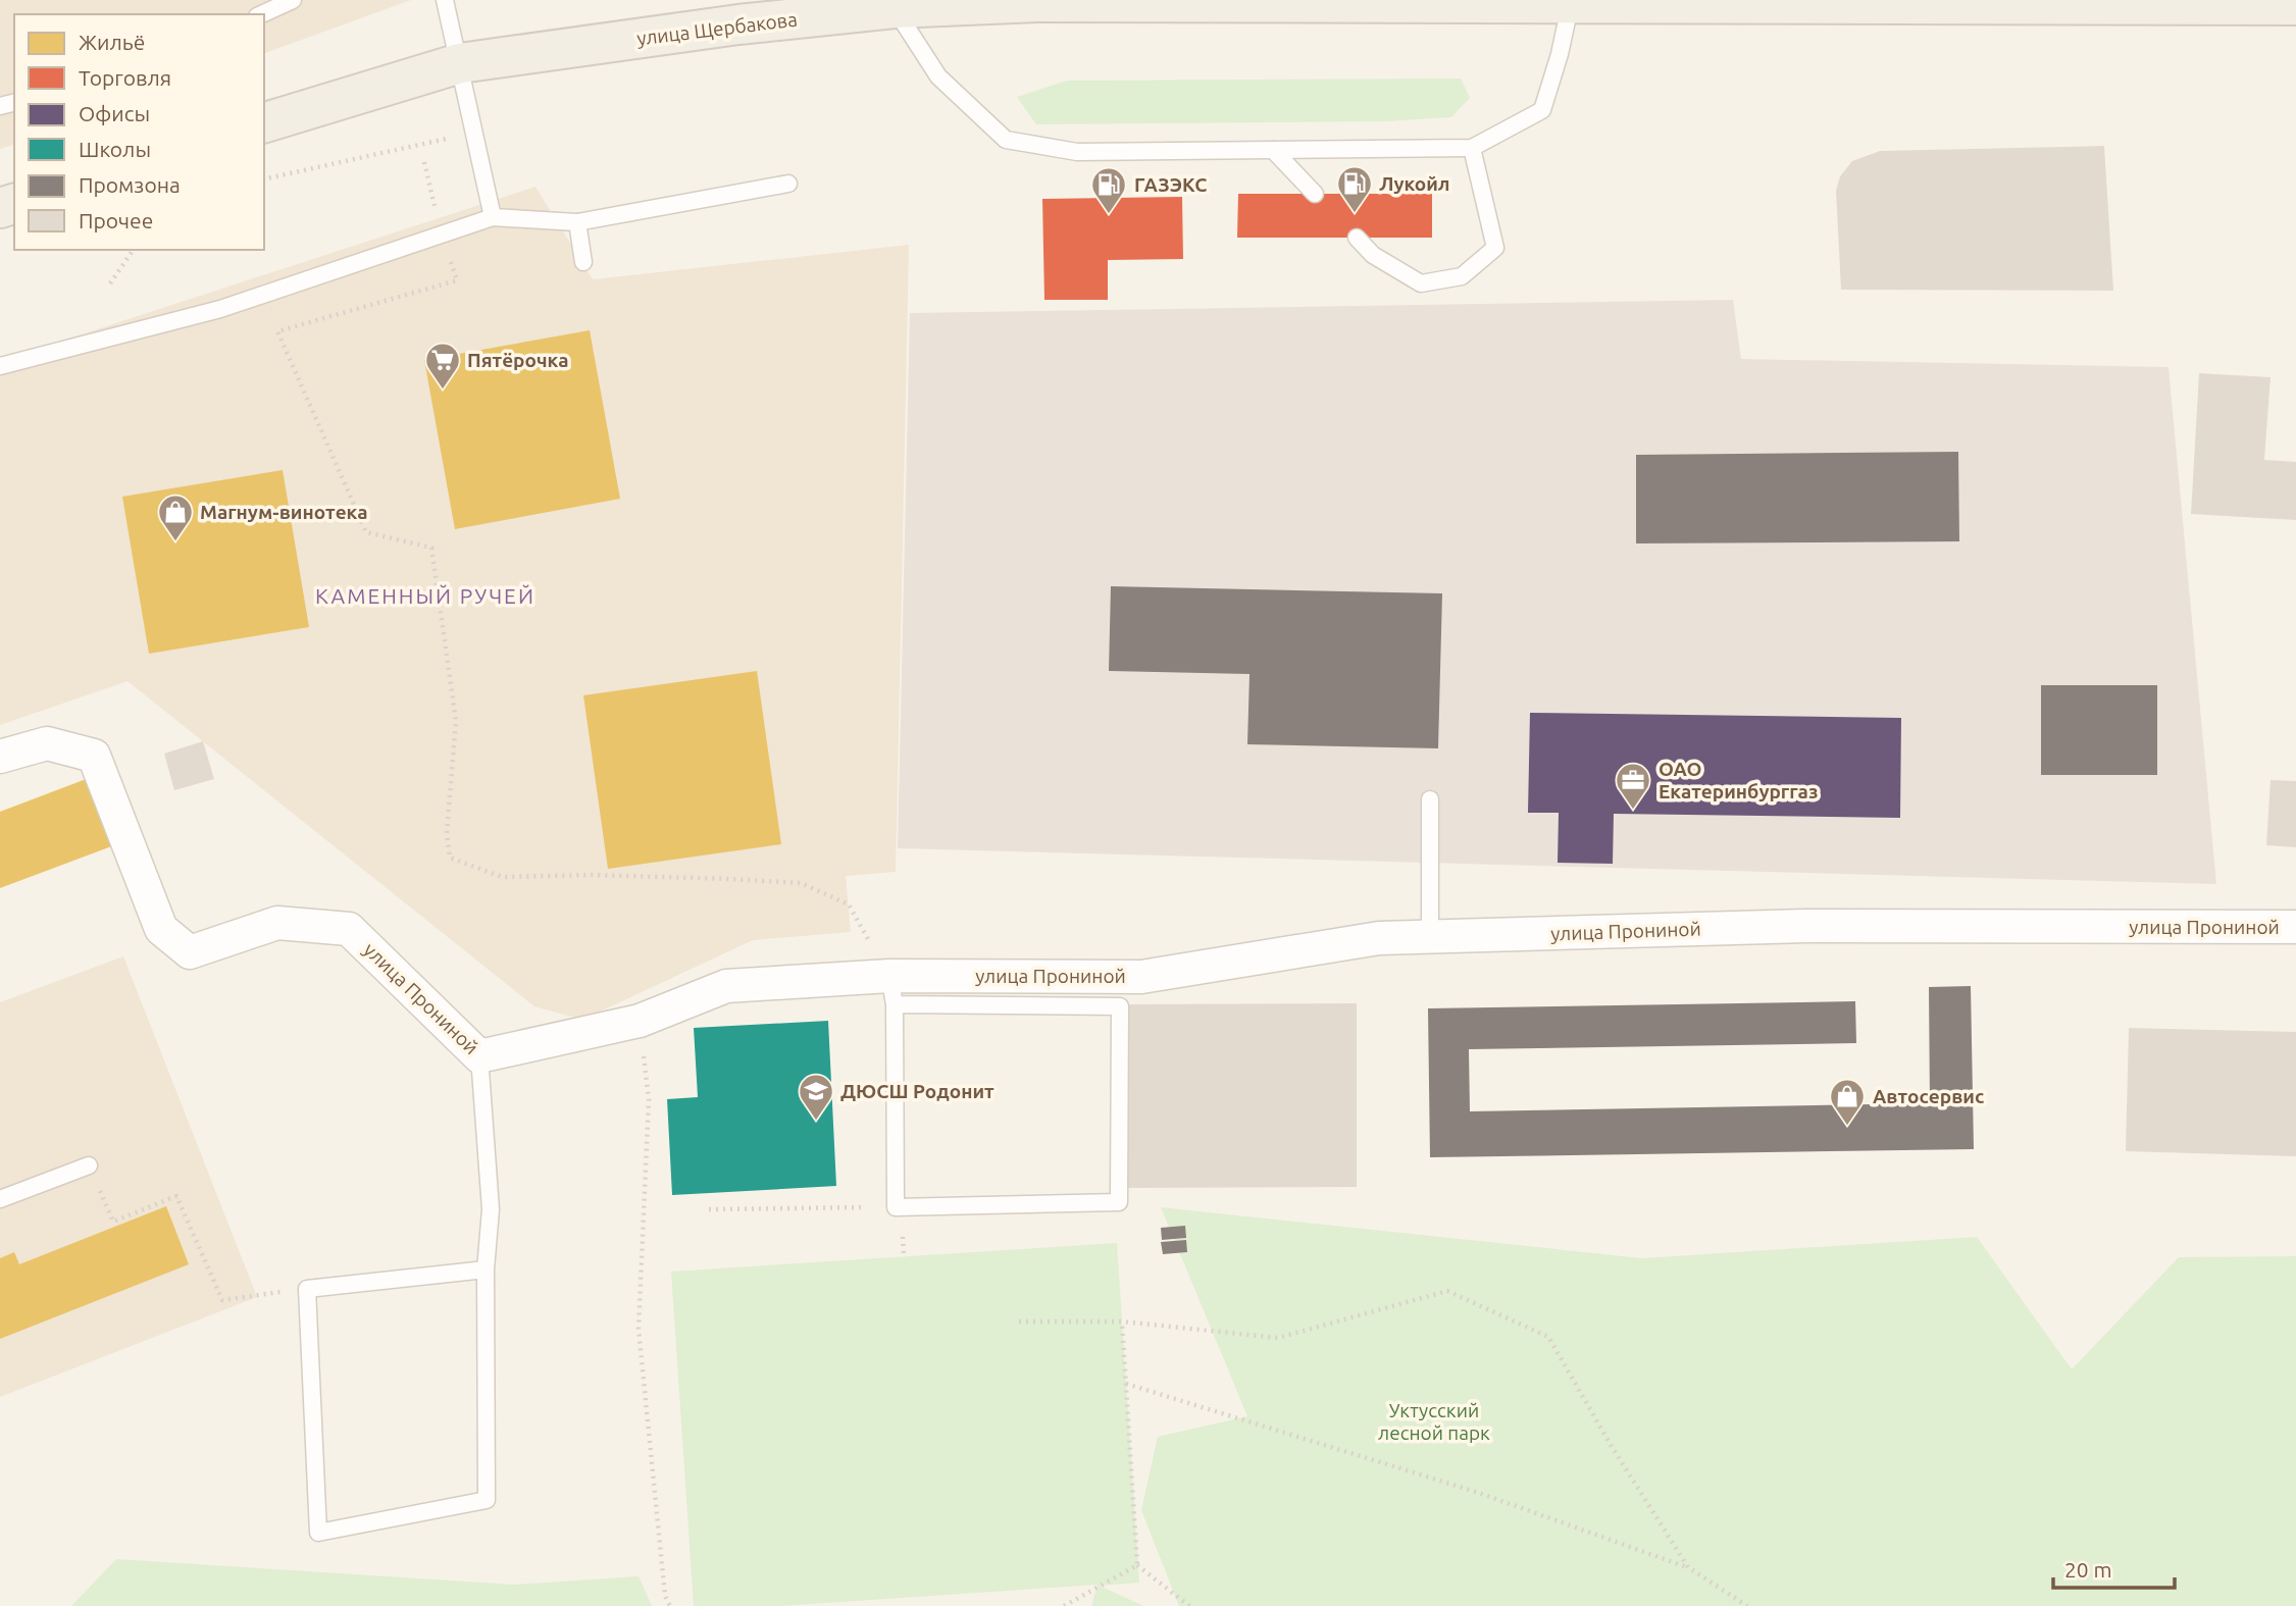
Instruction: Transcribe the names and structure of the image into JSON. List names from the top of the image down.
{
  "streets": {
    "main road": ["улица Щербакова"],
    "street": ["улица Прониной"]
  },
  "districts": ["КАМЕННЫЙ РУЧЕЙ"],
  "parks": ["Уктусский лесной парк"],
  "places": {
    "fuel station": ["Лукойл", "ГАЗЭКС"],
    "supermarket": ["Пятёрочка"],
    "shop": ["Магнум-винотека", "Автосервис"],
    "office": ["ОАО Екатеринбурггаз"],
    "school or university": ["ДЮСШ Родонит"]
  },
  "legend": [
    "Жильё",
    "Торговля",
    "Офисы",
    "Школы",
    "Промзона",
    "Прочее"
  ],
  "scale_bar": "20 m"
}
